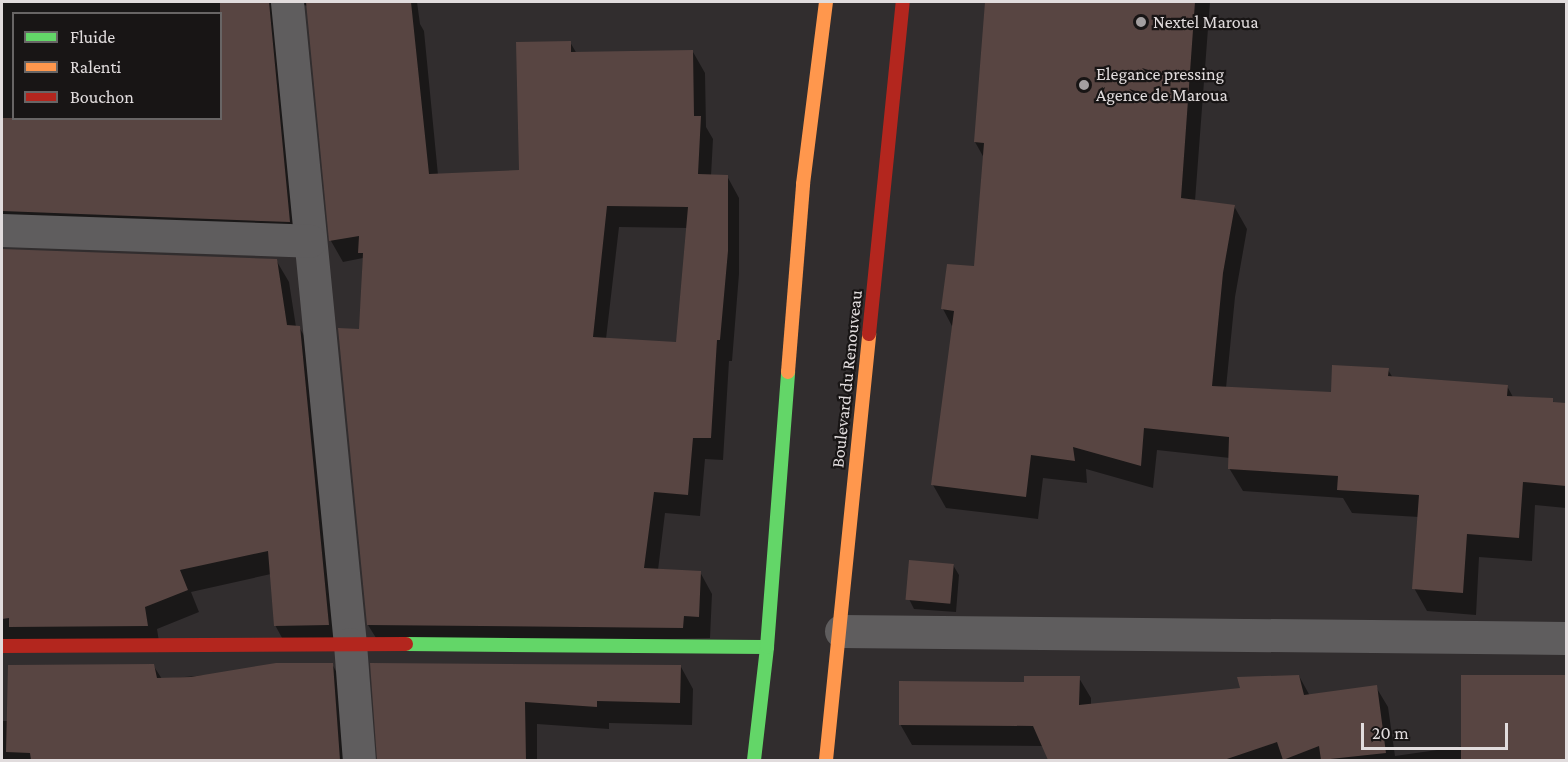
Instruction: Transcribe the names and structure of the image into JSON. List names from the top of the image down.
{
  "streets": {
    "main road": ["Boulevard du Renouveau"]
  },
  "places": ["Nextel Maroua", "Elegance pressing Agence de Maroua"],
  "legend": ["Fluide", "Ralenti", "Bouchon"],
  "scale_bar": "20 m"
}
